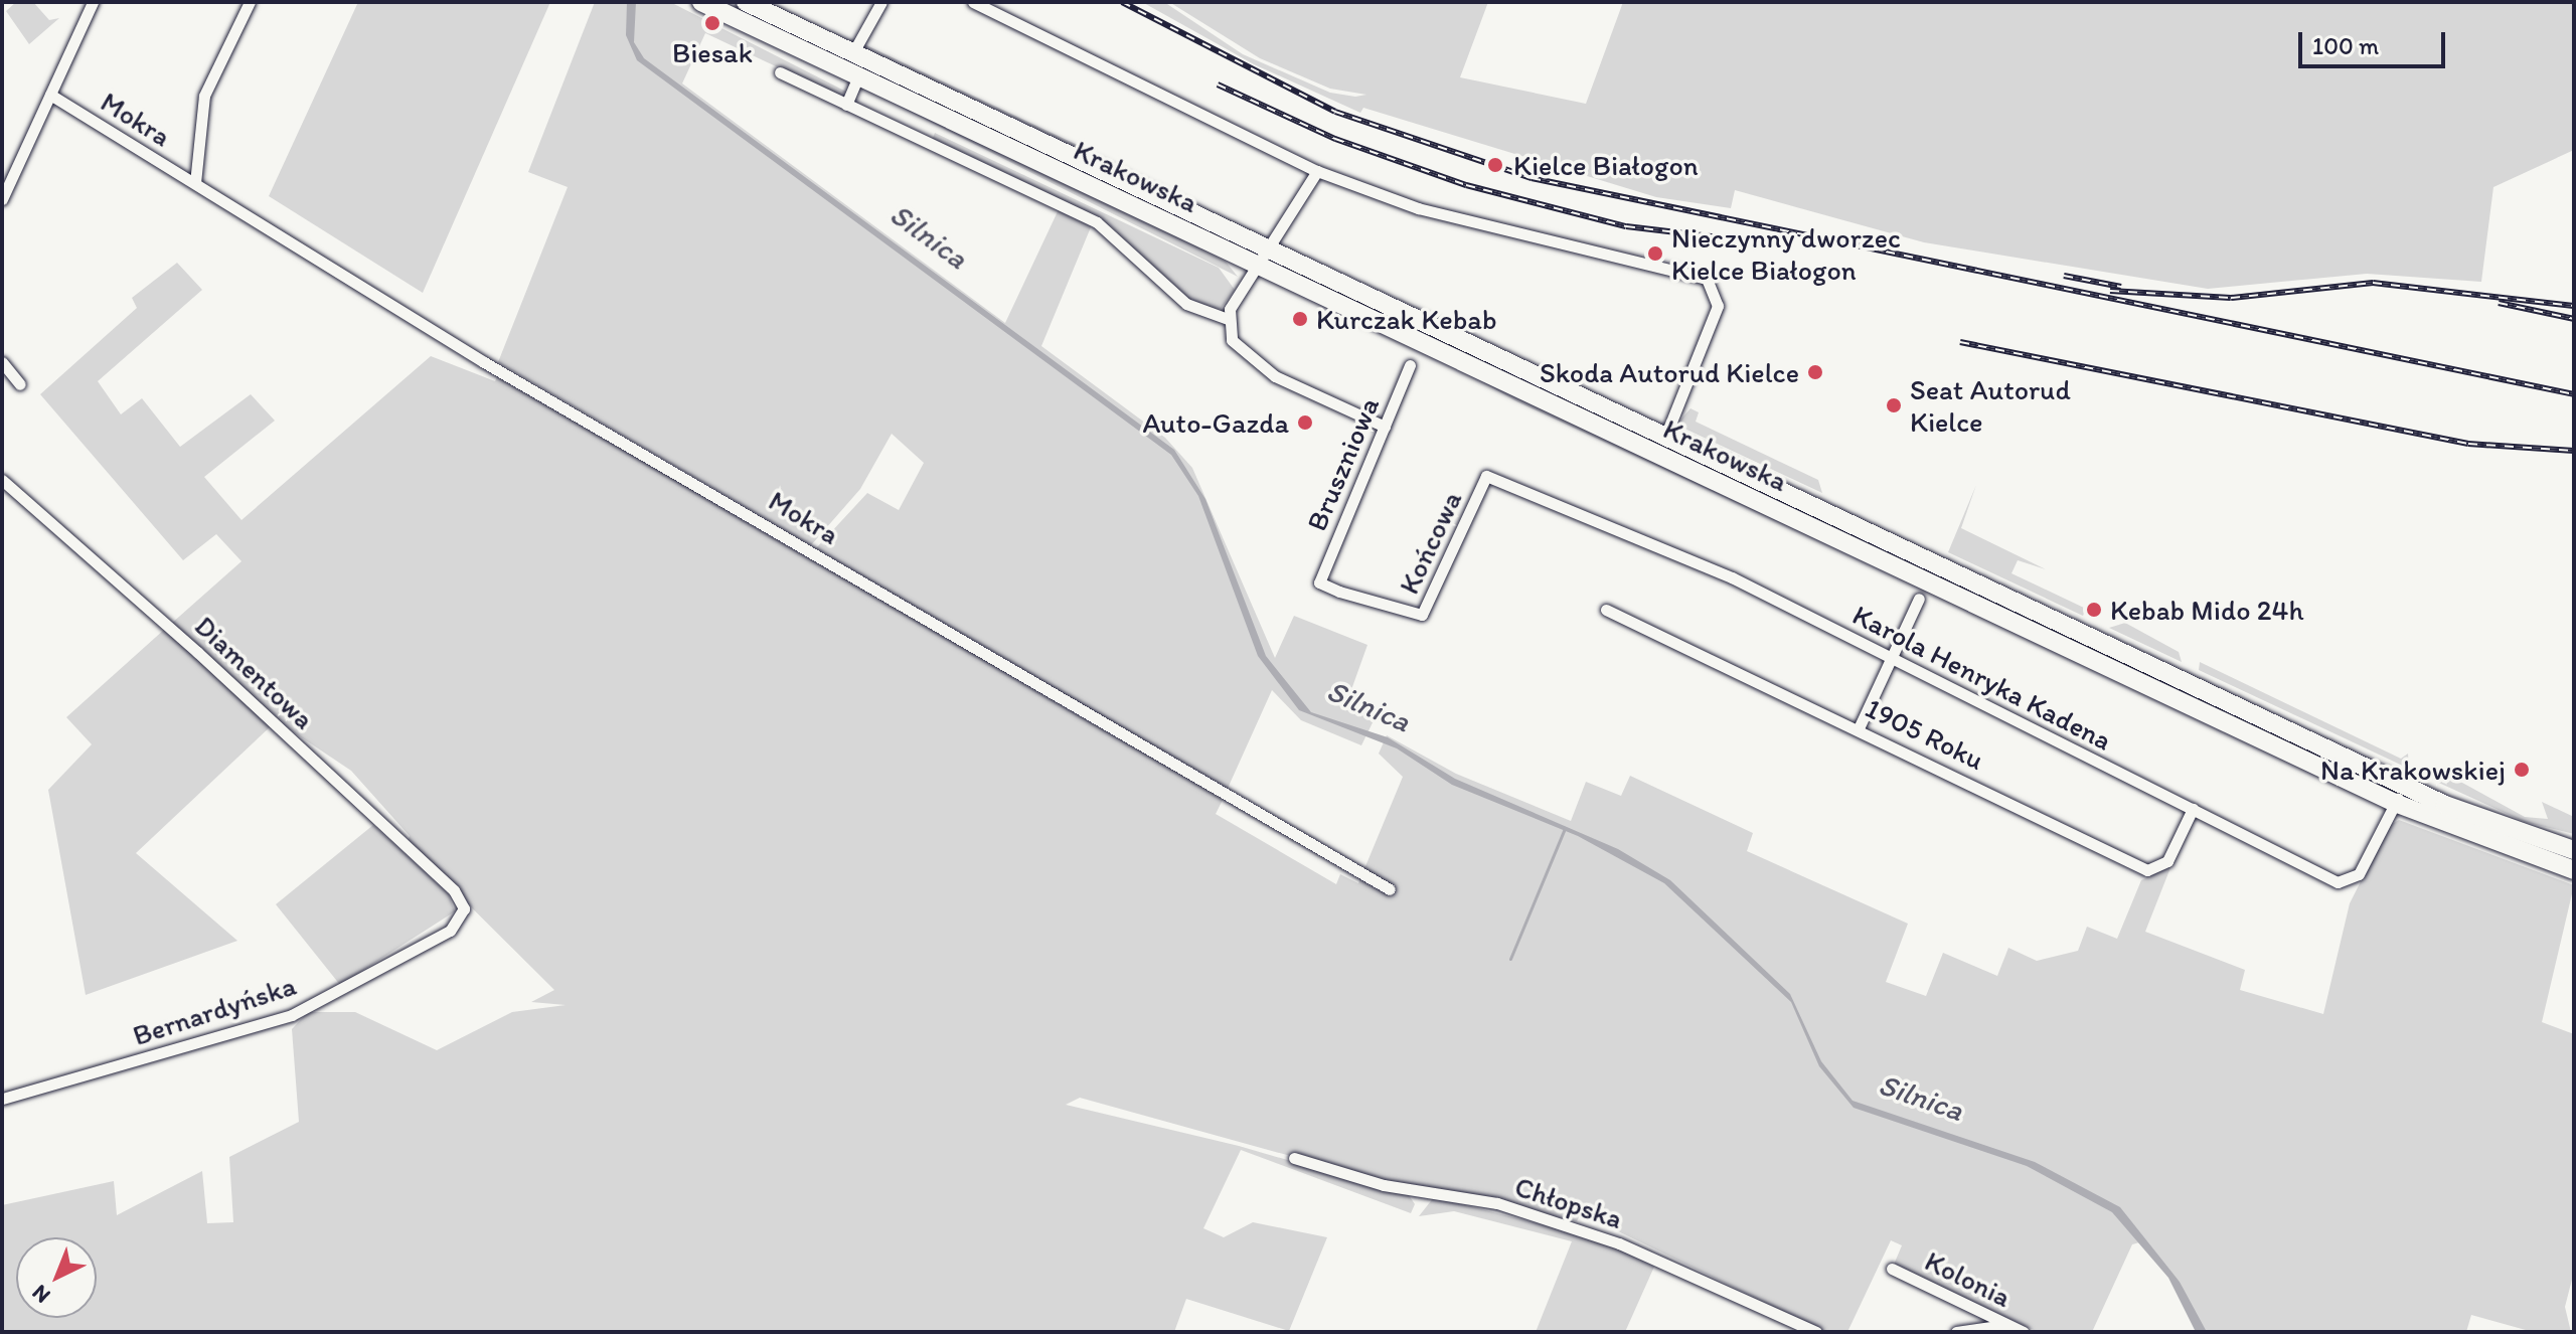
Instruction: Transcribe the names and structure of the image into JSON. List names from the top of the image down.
{
  "streets": {
    "main road": ["Krakowska"],
    "street": [
      "Mokra",
      "Bruszniowa",
      "Końcowa",
      "Diamentowa",
      "Karola Henryka Kadena",
      "1905 Roku",
      "Bernardyńska",
      "Chłopska",
      "Kolonia"
    ]
  },
  "crossings": [
    ["Krakowska", "Karola Henryka Kadena"],
    ["Bruszniowa", "Końcowa"],
    ["Końcowa", "Karola Henryka Kadena"],
    ["Diamentowa", "Bernardyńska"],
    ["Karola Henryka Kadena", "1905 Roku"]
  ],
  "water": ["Silnica"],
  "places": [
    "Biesak",
    "Kielce Białogon",
    "Nieczynny dworzec Kielce Białogon",
    "Kurczak Kebab",
    "Skoda Autorud Kielce",
    "Seat Autorud Kielce",
    "Auto-Gazda",
    "Kebab Mido 24h",
    "Na Krakowskiej"
  ],
  "scale_bar": "100 m",
  "north": "bottom left"
}
